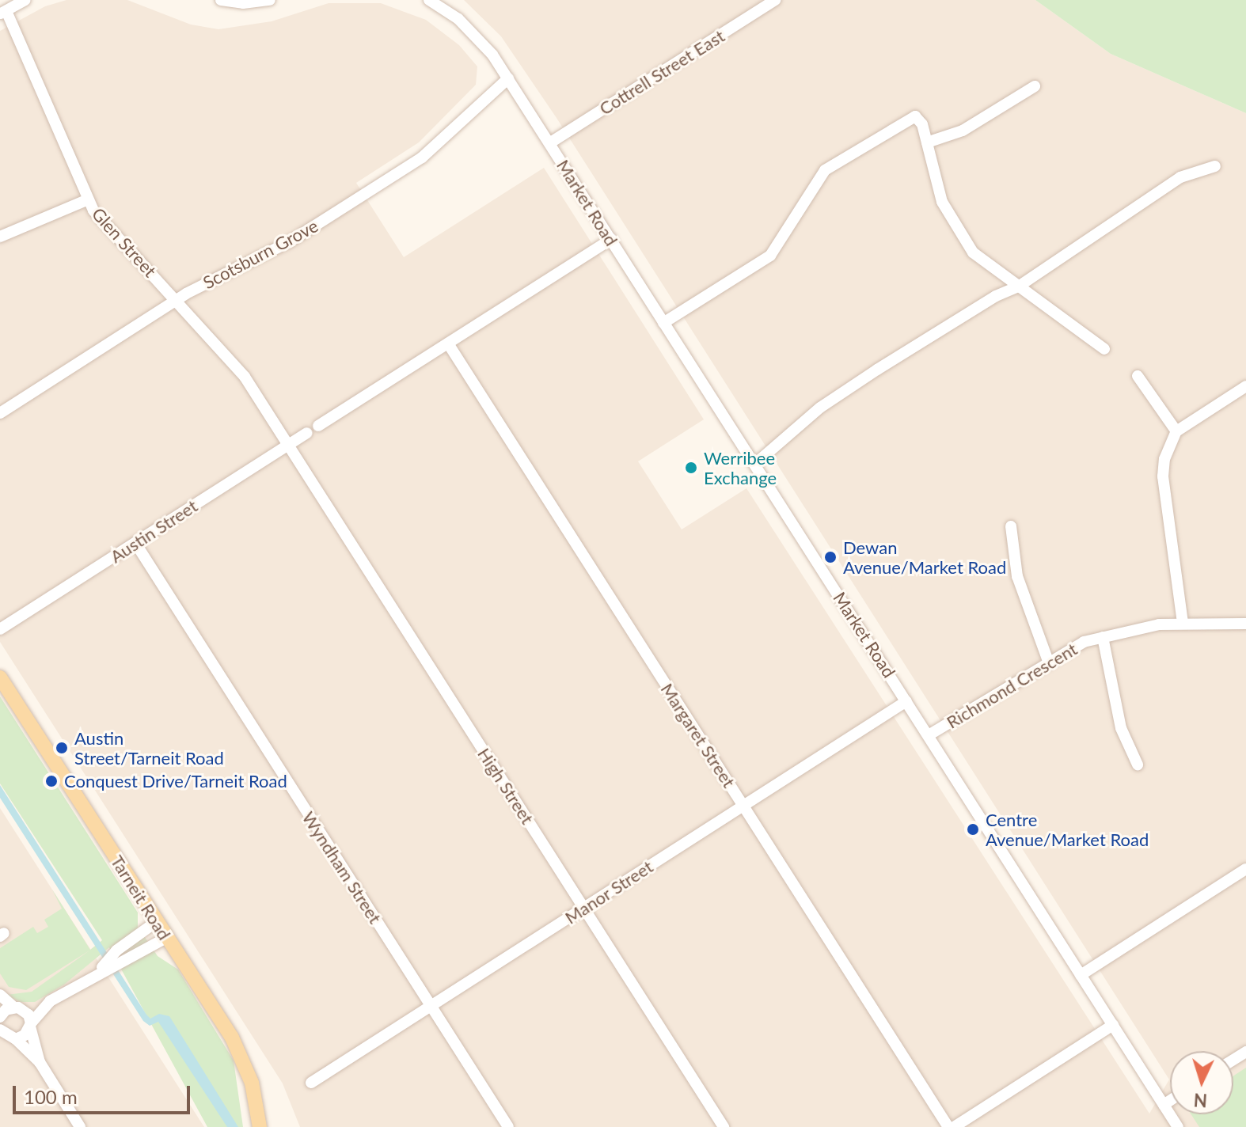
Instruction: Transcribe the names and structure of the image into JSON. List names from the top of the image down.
{
  "streets": {
    "main road": ["Tarneit Road"],
    "street": [
      "Cottrell Street East",
      "Market Road",
      "Glen Street",
      "Scotsburn Grove",
      "Austin Street",
      "Richmond Crescent",
      "Margaret Street",
      "High Street",
      "Wyndham Street",
      "Manor Street"
    ]
  },
  "crossings": [
    ["Cottrell Street East", "Market Road"],
    ["Market Road", "Scotsburn Grove"],
    ["Market Road", "Richmond Crescent"],
    ["Market Road", "Manor Street"],
    ["Glen Street", "Scotsburn Grove"],
    ["Glen Street", "Austin Street"],
    ["Glen Street", "High Street"],
    ["Austin Street", "High Street"],
    ["Austin Street", "Wyndham Street"],
    ["Margaret Street", "Manor Street"],
    ["High Street", "Manor Street"],
    ["Wyndham Street", "Manor Street"]
  ],
  "places": [
    "Werribee Exchange",
    "Dewan Avenue/Market Road",
    "Austin Street/Tarneit Road",
    "Conquest Drive/Tarneit Road",
    "Centre Avenue/Market Road"
  ],
  "scale_bar": "100 m",
  "north": "bottom"
}
